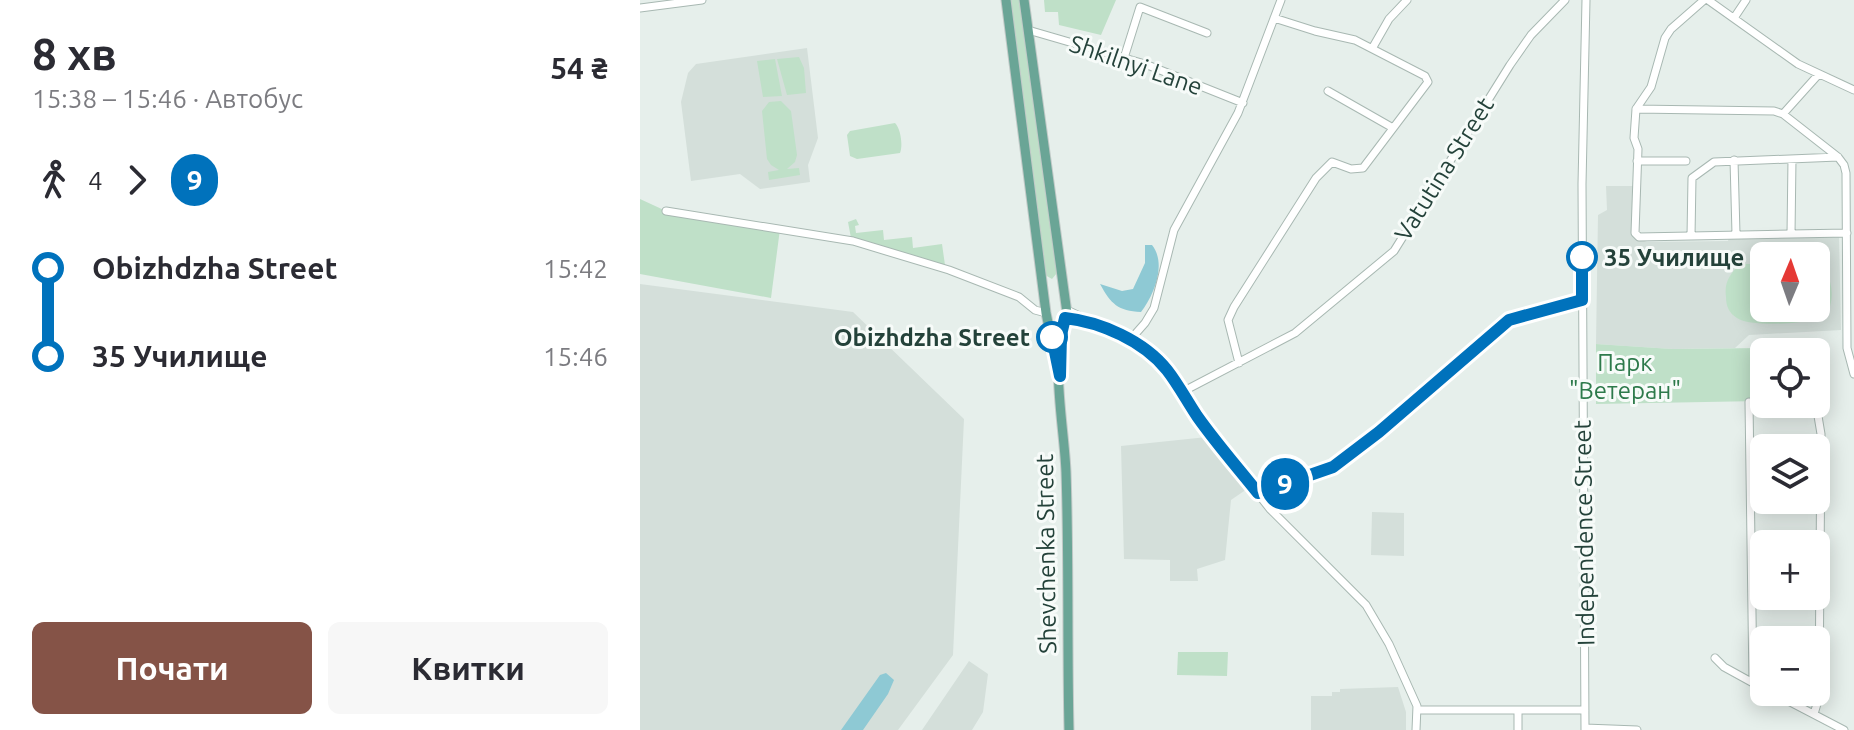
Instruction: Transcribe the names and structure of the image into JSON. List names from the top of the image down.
{
  "streets": {
    "main road": ["Shevchenka Street"],
    "street": ["Shkilnyi Lane", "Vatutina Street", "Independence Street"]
  },
  "crossings": [
    ["Shkilnyi Lane", "Shevchenka Street"]
  ],
  "parks": ["Парк \"Ветеран\""],
  "places": ["35 Училище", "Obizhdzha Street"],
  "lines": ["bus line 9"],
  "north": "top",
  "page": {
    "heading": ["8 хв", "15:38 – 15:46 · Автобус", "54 ₴"],
    "on_map": "9",
    "legs": ["4", "9"],
    "list": [
      {
        "name": "Obizhdzha Street",
        "value": "15:42"
      },
      {
        "name": "35 Училище",
        "value": "15:46"
      }
    ],
    "map_buttons": ["+", "−"],
    "buttons": ["Почати", "Квитки"]
  }
}
